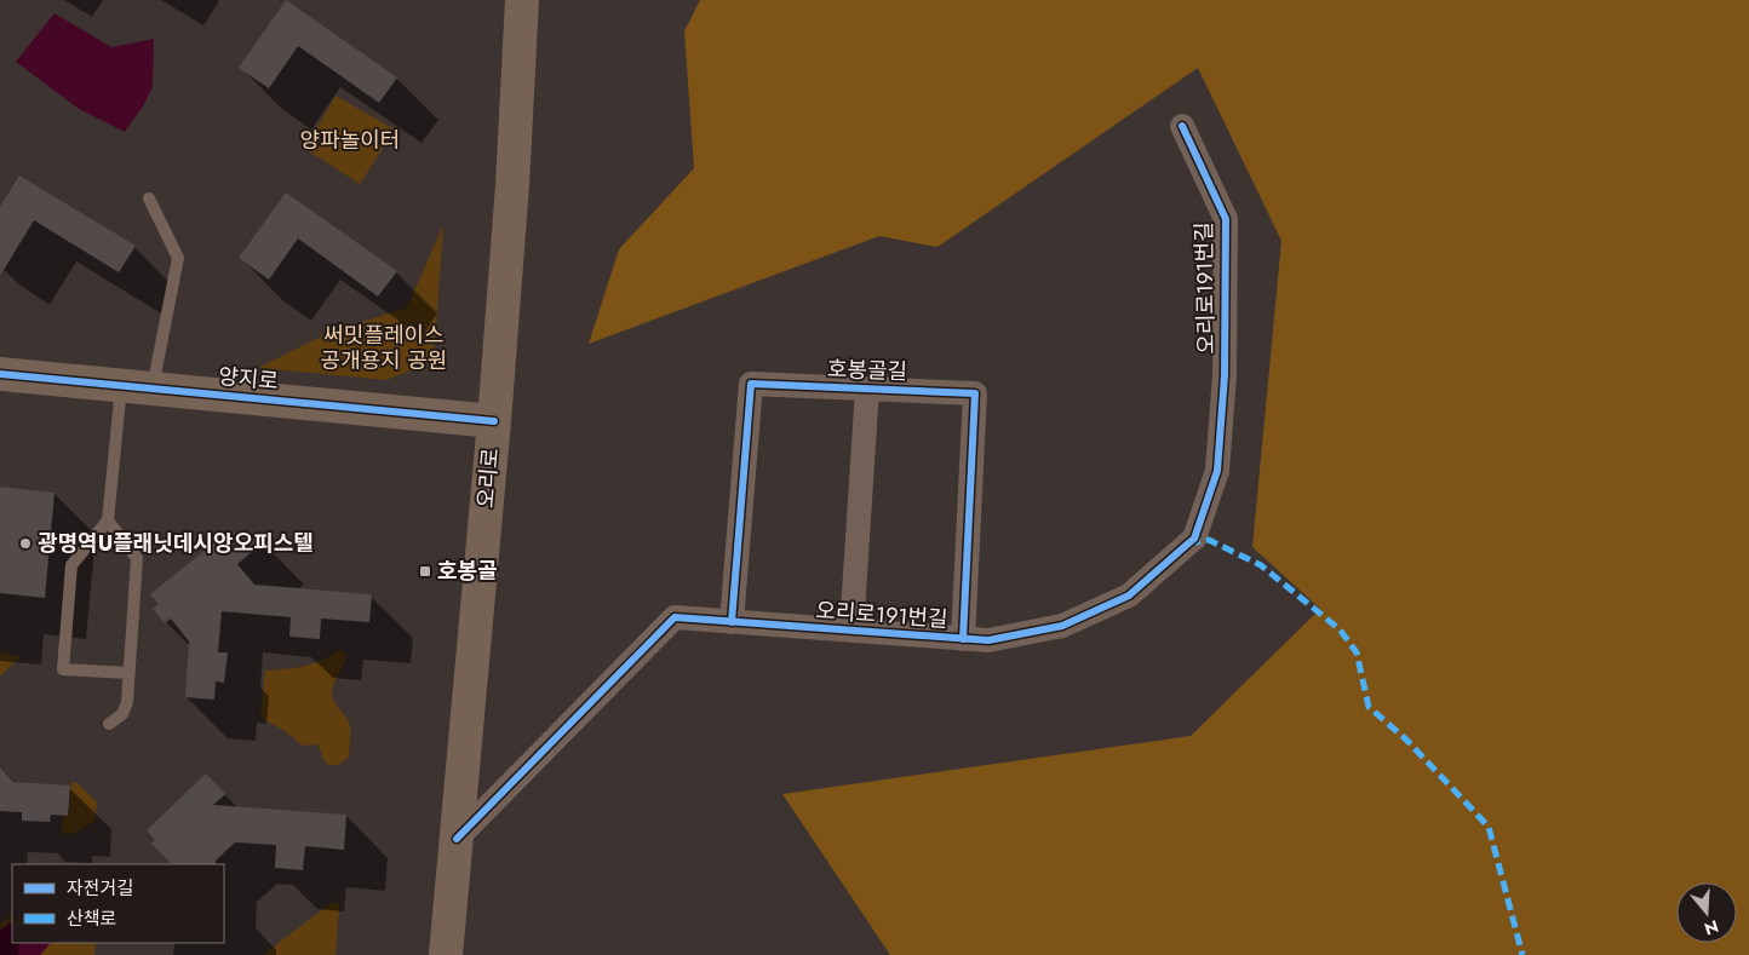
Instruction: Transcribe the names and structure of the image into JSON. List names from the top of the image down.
{
  "streets": {
    "main road": ["양지로", "오리로"],
    "street": ["오리로191번길", "호봉골길"]
  },
  "crossings": [
    ["오리로191번길", "호봉골길"],
    ["오리로191번길", "오리로"],
    ["양지로", "오리로"]
  ],
  "parks": ["양파놀이터", "써밋플레이스 공개용지 공원"],
  "places": {
    "other": ["광명역U플래닛데시앙오피스텔"],
    "transit": ["호봉골"]
  },
  "legend": ["자전거길", "산책로"],
  "north": "bottom"
}
